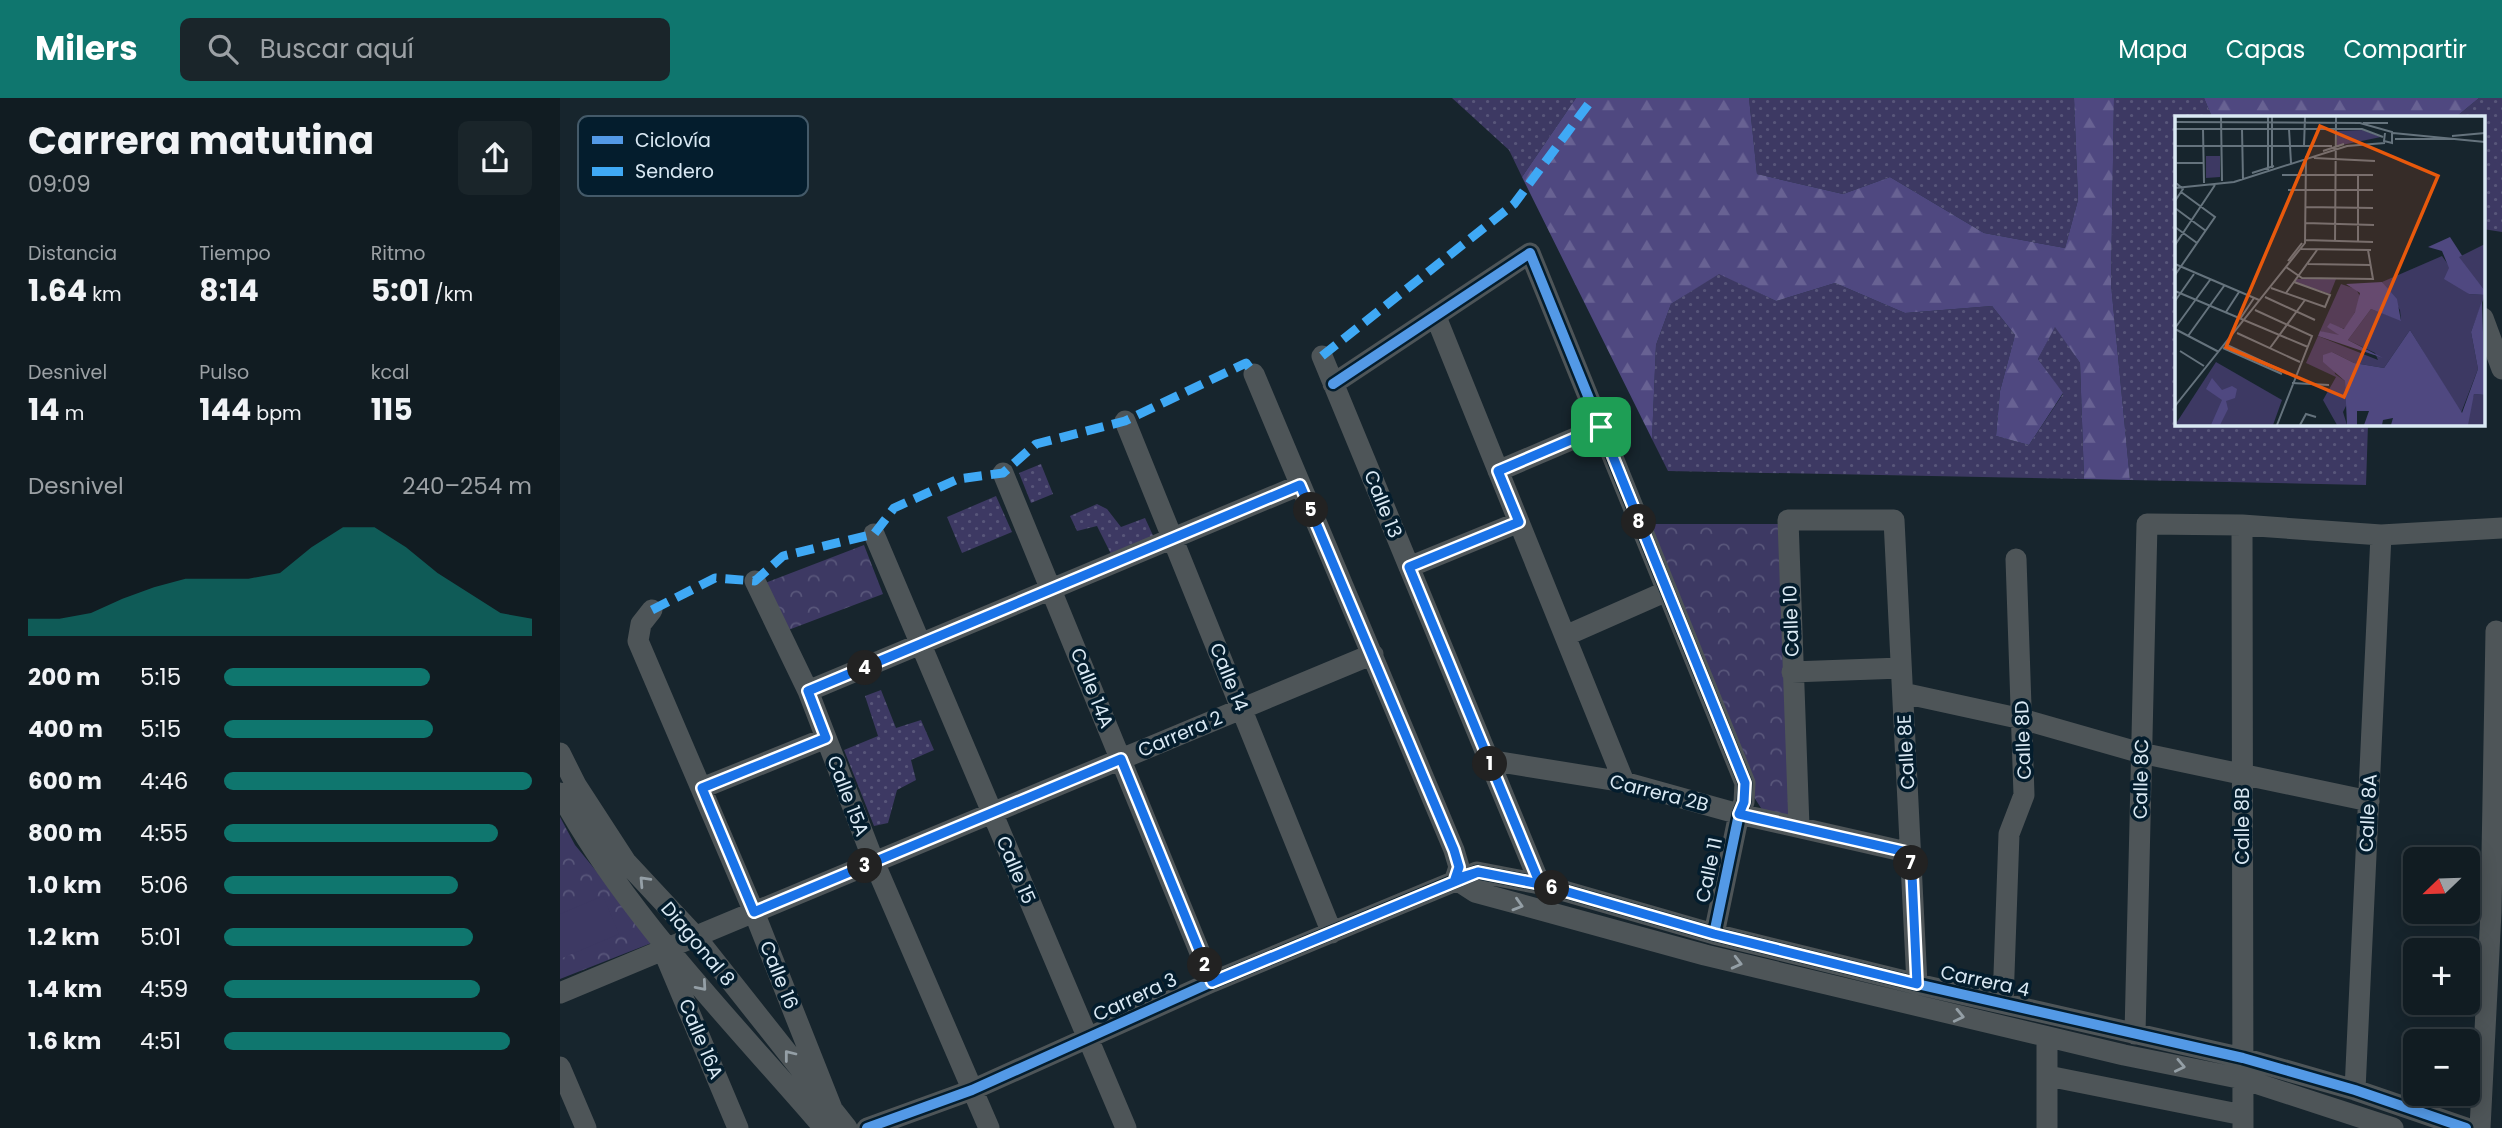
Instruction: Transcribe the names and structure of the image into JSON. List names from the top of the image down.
{
  "streets": {
    "street": [
      "Calle 13",
      "Calle 10",
      "Calle 14",
      "Calle 14A",
      "Carrera 2",
      "Calle 8D",
      "Calle 8E",
      "Calle 8C",
      "Carrera 2B",
      "Calle 15A",
      "Calle 8A",
      "Calle 8B",
      "Calle 15",
      "Calle 11",
      "Diagonal 8",
      "Calle 16",
      "Carrera 4",
      "Carrera 3",
      "Calle 16A"
    ]
  },
  "crossings": [
    ["Calle 13", "Carrera 2B"],
    ["Calle 13", "Carrera 4"],
    ["Calle 10", "Calle 8E"],
    ["Calle 10", "Carrera 2B"],
    ["Calle 14", "Carrera 2"],
    ["Calle 14", "Carrera 3"],
    ["Calle 14A", "Carrera 2"],
    ["Calle 14A", "Carrera 3"],
    ["Carrera 2", "Calle 15A"],
    ["Carrera 2", "Calle 15"],
    ["Carrera 2", "Diagonal 8"],
    ["Carrera 2", "Calle 16"],
    ["Carrera 2", "Calle 16A"],
    ["Calle 8D", "Carrera 4"],
    ["Calle 8E", "Carrera 2B"],
    ["Calle 8E", "Carrera 4"],
    ["Calle 8C", "Calle 8B"],
    ["Calle 8C", "Carrera 4"],
    ["Carrera 2B", "Calle 11"],
    ["Calle 15A", "Carrera 3"],
    ["Calle 8A", "Carrera 4"],
    ["Calle 8B", "Carrera 4"],
    ["Calle 15", "Carrera 3"],
    ["Calle 11", "Carrera 4"],
    ["Diagonal 8", "Calle 16"],
    ["Diagonal 8", "Calle 16A"],
    ["Carrera 4", "Carrera 3"]
  ],
  "legend": ["Ciclovía", "Sendero"],
  "north": "bottom left",
  "page": {
    "header": "Milers",
    "search": "Buscar aquí",
    "nav": ["Mapa", "Capas", "Compartir"],
    "heading": ["Carrera matutina", "09:09"],
    "stats": [
      ["Distancia", "1.64 km"],
      ["Tiempo", "8:14"],
      ["Ritmo", "5:01 /km"],
      ["Desnivel", "14 m"],
      ["Pulso", "144 bpm"],
      ["kcal", "115"]
    ],
    "chart": ["Desnivel", "240–254 m"],
    "pins": [
      "5",
      "8",
      "4",
      "1",
      "7",
      "3",
      "6",
      "2"
    ],
    "list": [
      {
        "name": "200 m",
        "note": "5:15"
      },
      {
        "name": "400 m",
        "note": "5:15"
      },
      {
        "name": "600 m",
        "note": "4:46"
      },
      {
        "name": "800 m",
        "note": "4:55"
      },
      {
        "name": "1.0 km",
        "note": "5:06"
      },
      {
        "name": "1.2 km",
        "note": "5:01"
      },
      {
        "name": "1.4 km",
        "note": "4:59"
      },
      {
        "name": "1.6 km",
        "note": "4:51"
      }
    ],
    "map_buttons": ["+", "−"]
  }
}
